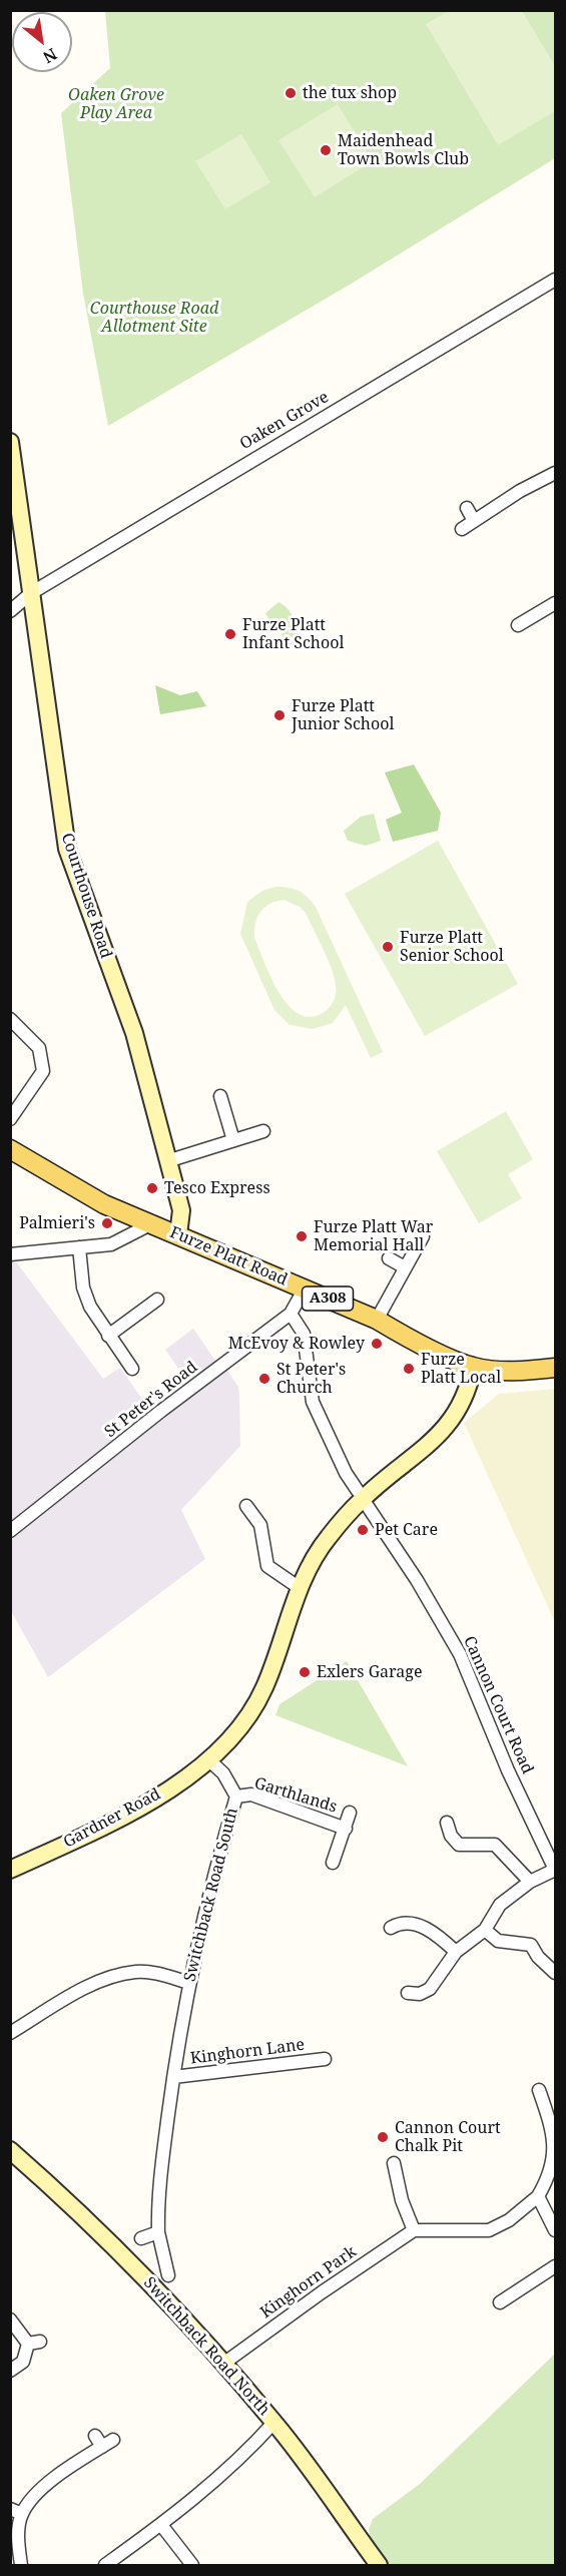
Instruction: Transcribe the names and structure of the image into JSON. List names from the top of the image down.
{
  "streets": {
    "main road": ["Furze Platt Road", "A308"],
    "street": [
      "Oaken Grove",
      "Courthouse Road",
      "St Peter's Road",
      "Cannon Court Road",
      "Garthlands",
      "Gardner Road",
      "Switchback Road South",
      "Kinghorn Lane",
      "Kinghorn Park",
      "Switchback Road North"
    ]
  },
  "crossings": [
    ["Oaken Grove", "Courthouse Road"],
    ["Courthouse Road", "Furze Platt Road"],
    ["Furze Platt Road", "St Peter's Road"],
    ["St Peter's Road", "Cannon Court Road"],
    ["Garthlands", "Switchback Road South"],
    ["Gardner Road", "Switchback Road South"],
    ["Switchback Road South", "Kinghorn Lane"],
    ["Kinghorn Park", "Switchback Road North"]
  ],
  "parks": ["Oaken Grove Play Area", "Courthouse Road Allotment Site"],
  "places": [
    "the tux shop",
    "Maidenhead Town Bowls Club",
    "Furze Platt Infant School",
    "Furze Platt Junior School",
    "Furze Platt Senior School",
    "Tesco Express",
    "Palmieri's",
    "Furze Platt War Memorial Hall",
    "McEvoy & Rowley",
    "Furze Platt Local",
    "St Peter's Church",
    "Pet Care",
    "Exlers Garage",
    "Cannon Court Chalk Pit"
  ],
  "north": "bottom right"
}
